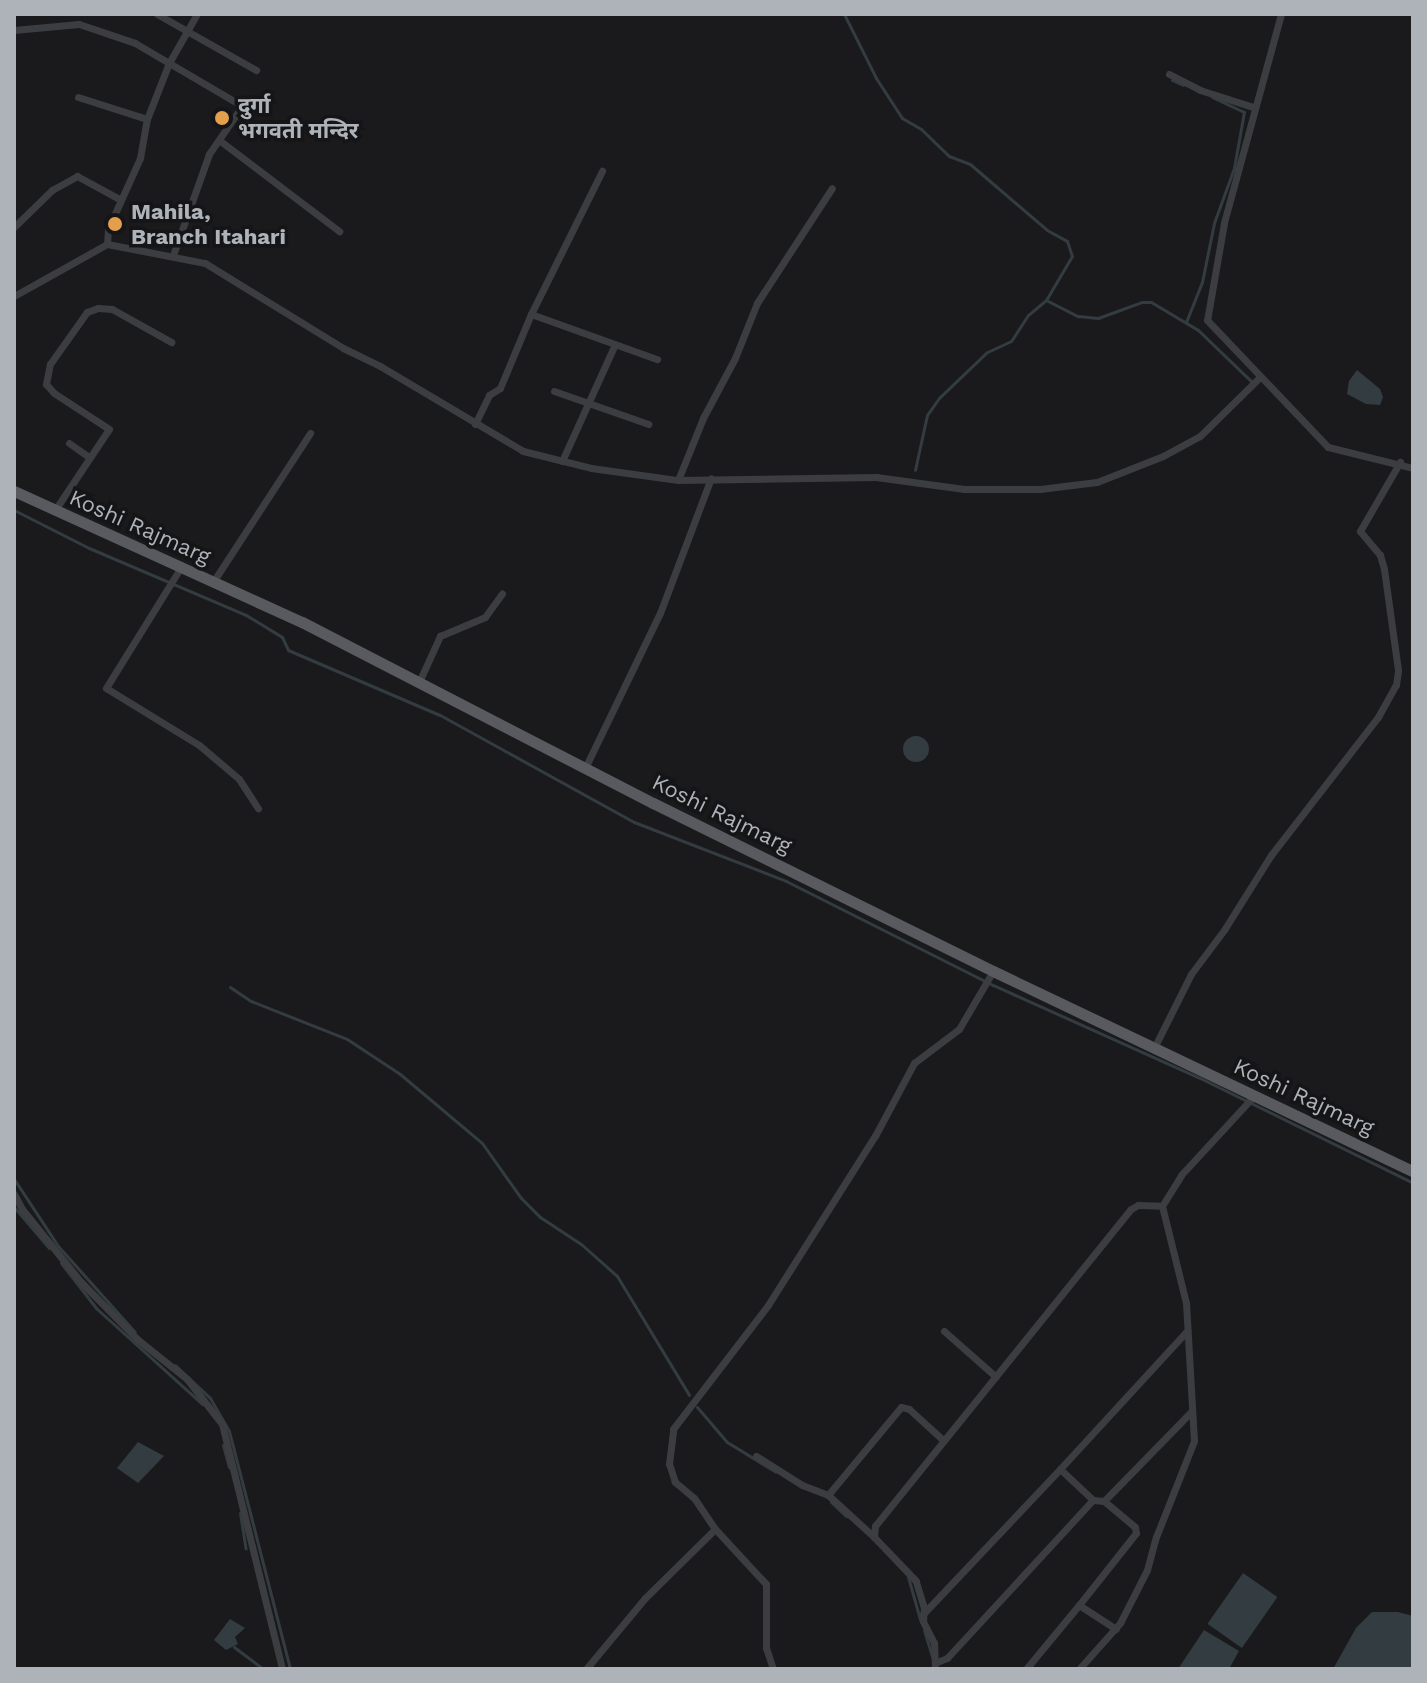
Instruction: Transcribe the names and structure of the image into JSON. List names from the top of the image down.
{
  "streets": {
    "main road": ["Koshi Rajmarg"]
  },
  "places": ["दुर्गा भगवती मन्दिर", "Mahila, Branch Itahari"]
}
